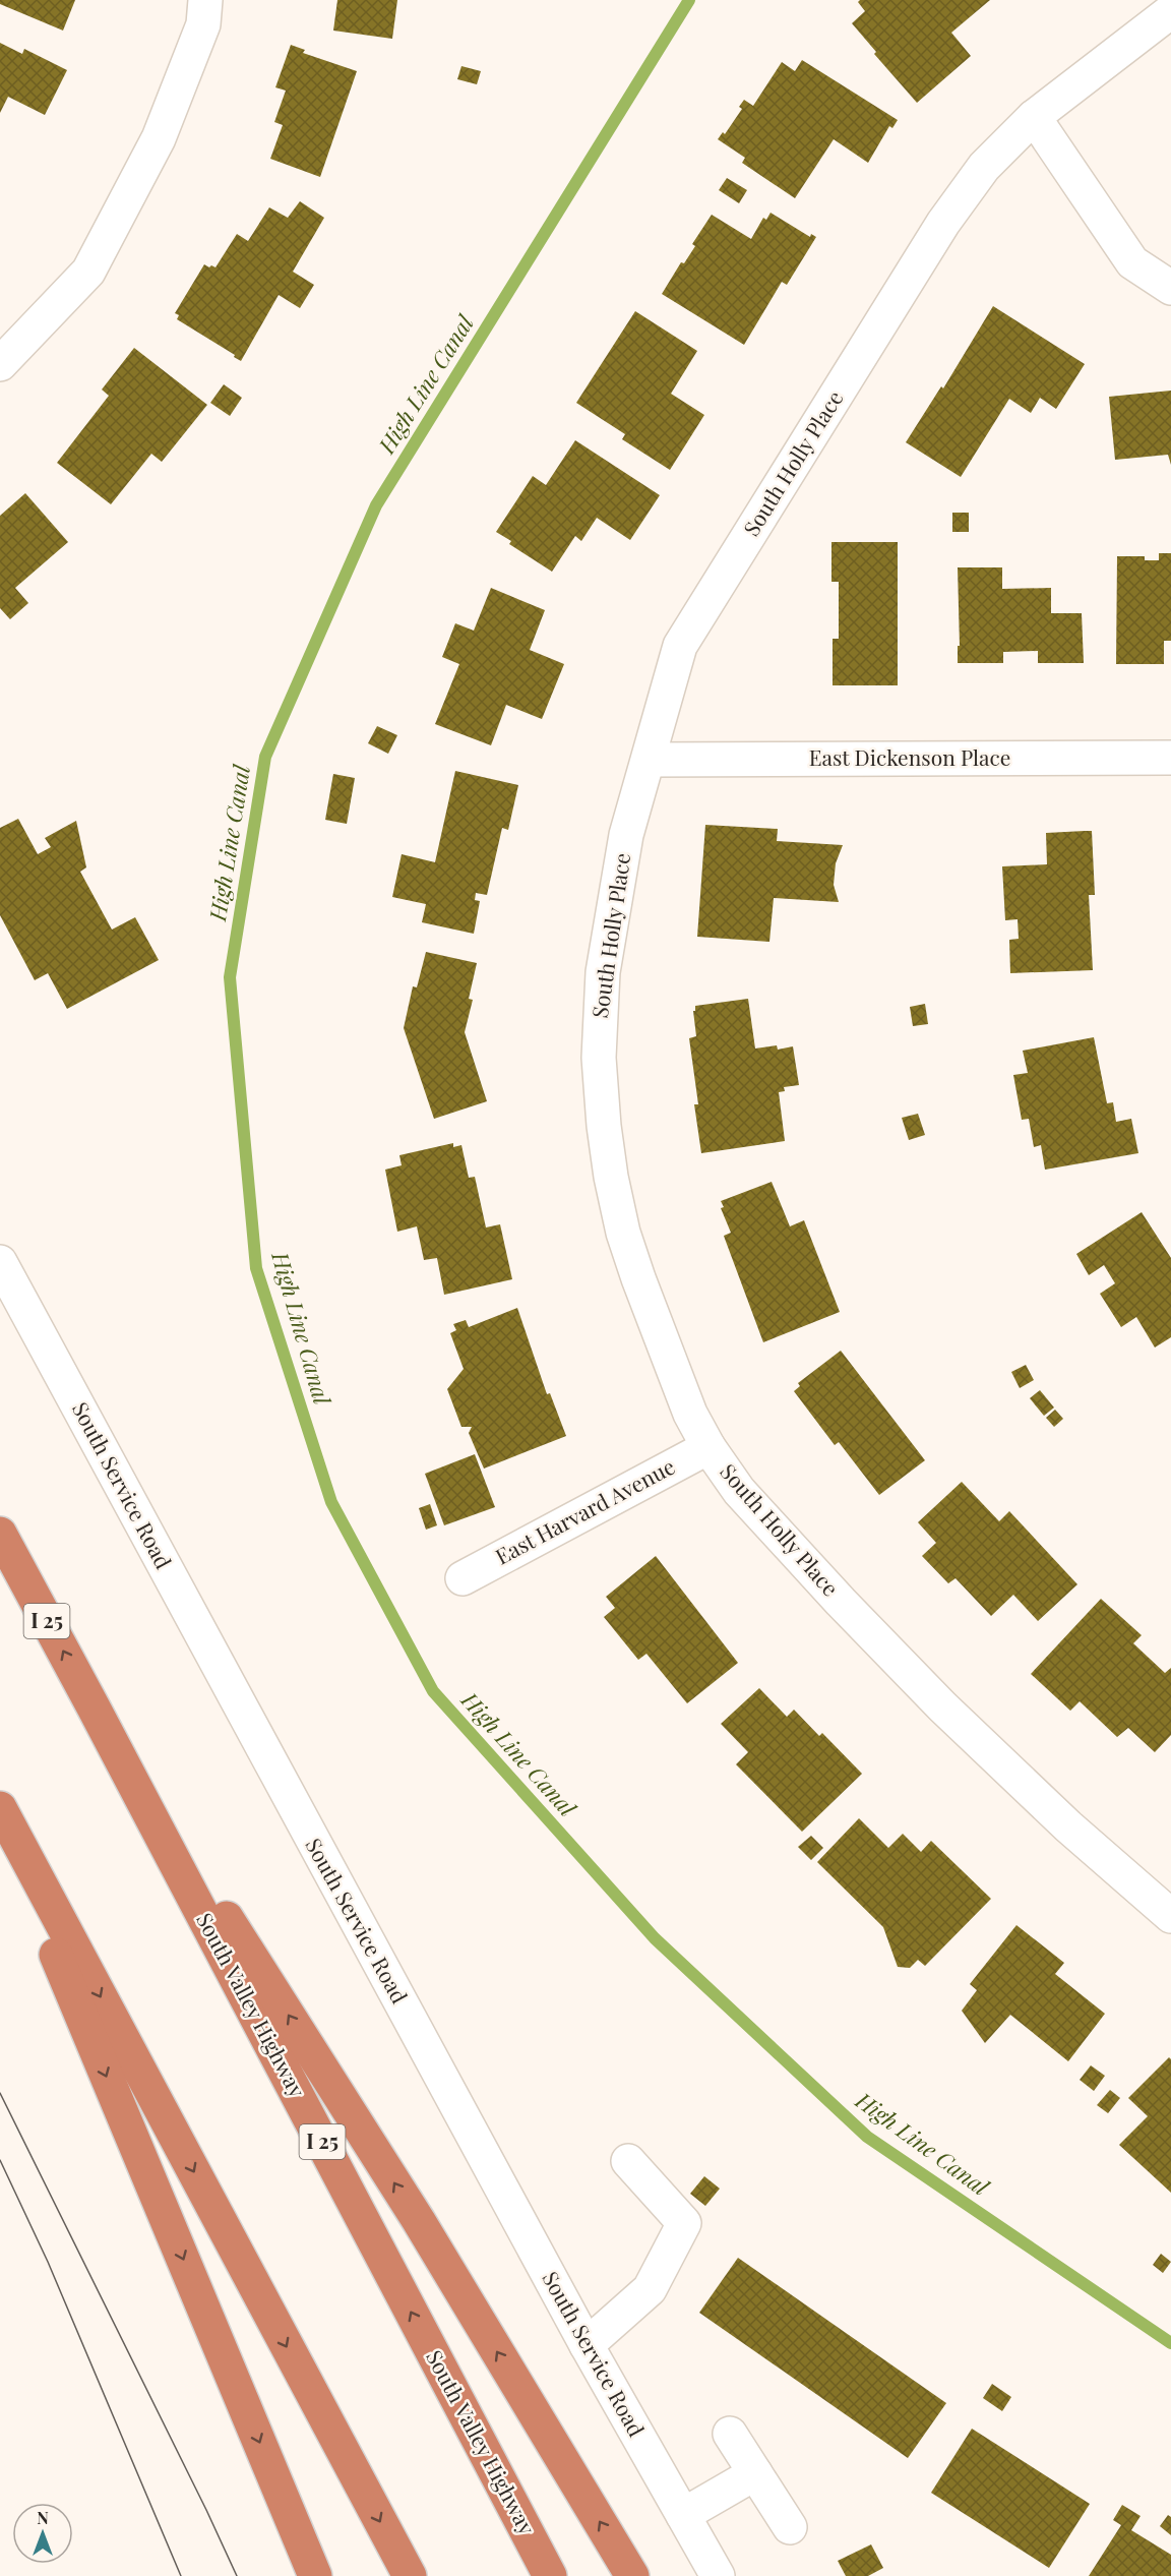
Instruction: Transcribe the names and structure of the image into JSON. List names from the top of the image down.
{
  "streets": {
    "highway": ["I 25", "South Valley Highway"],
    "street": [
      "South Holly Place",
      "East Dickenson Place",
      "South Service Road",
      "East Harvard Avenue"
    ]
  },
  "crossings": [
    ["South Holly Place", "East Dickenson Place"],
    ["South Holly Place", "East Harvard Avenue"]
  ],
  "water": ["High Line Canal"],
  "north": "top"
}
